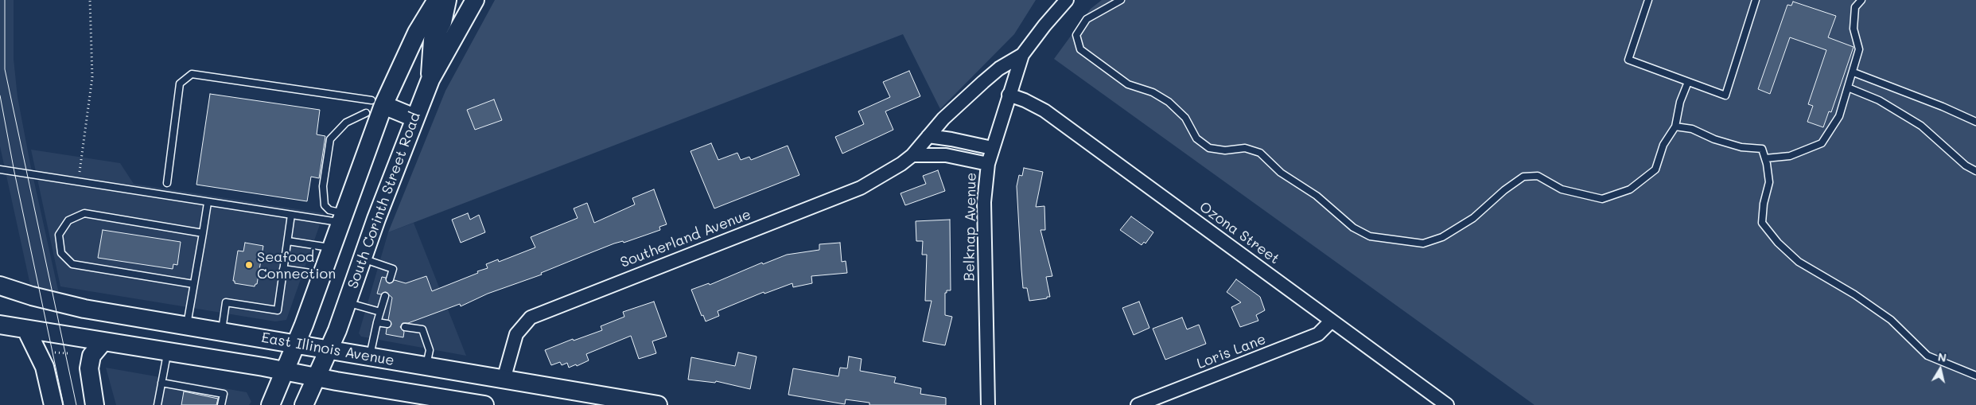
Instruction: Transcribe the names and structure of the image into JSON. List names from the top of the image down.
{
  "streets": {
    "main road": ["South Corinth Street Road", "East Illinois Avenue"],
    "street": [
      "Belknap Avenue",
      "Ozona Street",
      "Southerland Avenue",
      "Loris Lane"
    ]
  },
  "crossings": [
    ["South Corinth Street Road", "East Illinois Avenue"],
    ["Belknap Avenue", "Ozona Street"],
    ["Belknap Avenue", "Southerland Avenue"],
    ["Ozona Street", "Loris Lane"],
    ["Southerland Avenue", "East Illinois Avenue"]
  ],
  "places": ["Seafood Connection"],
  "north": "top"
}
